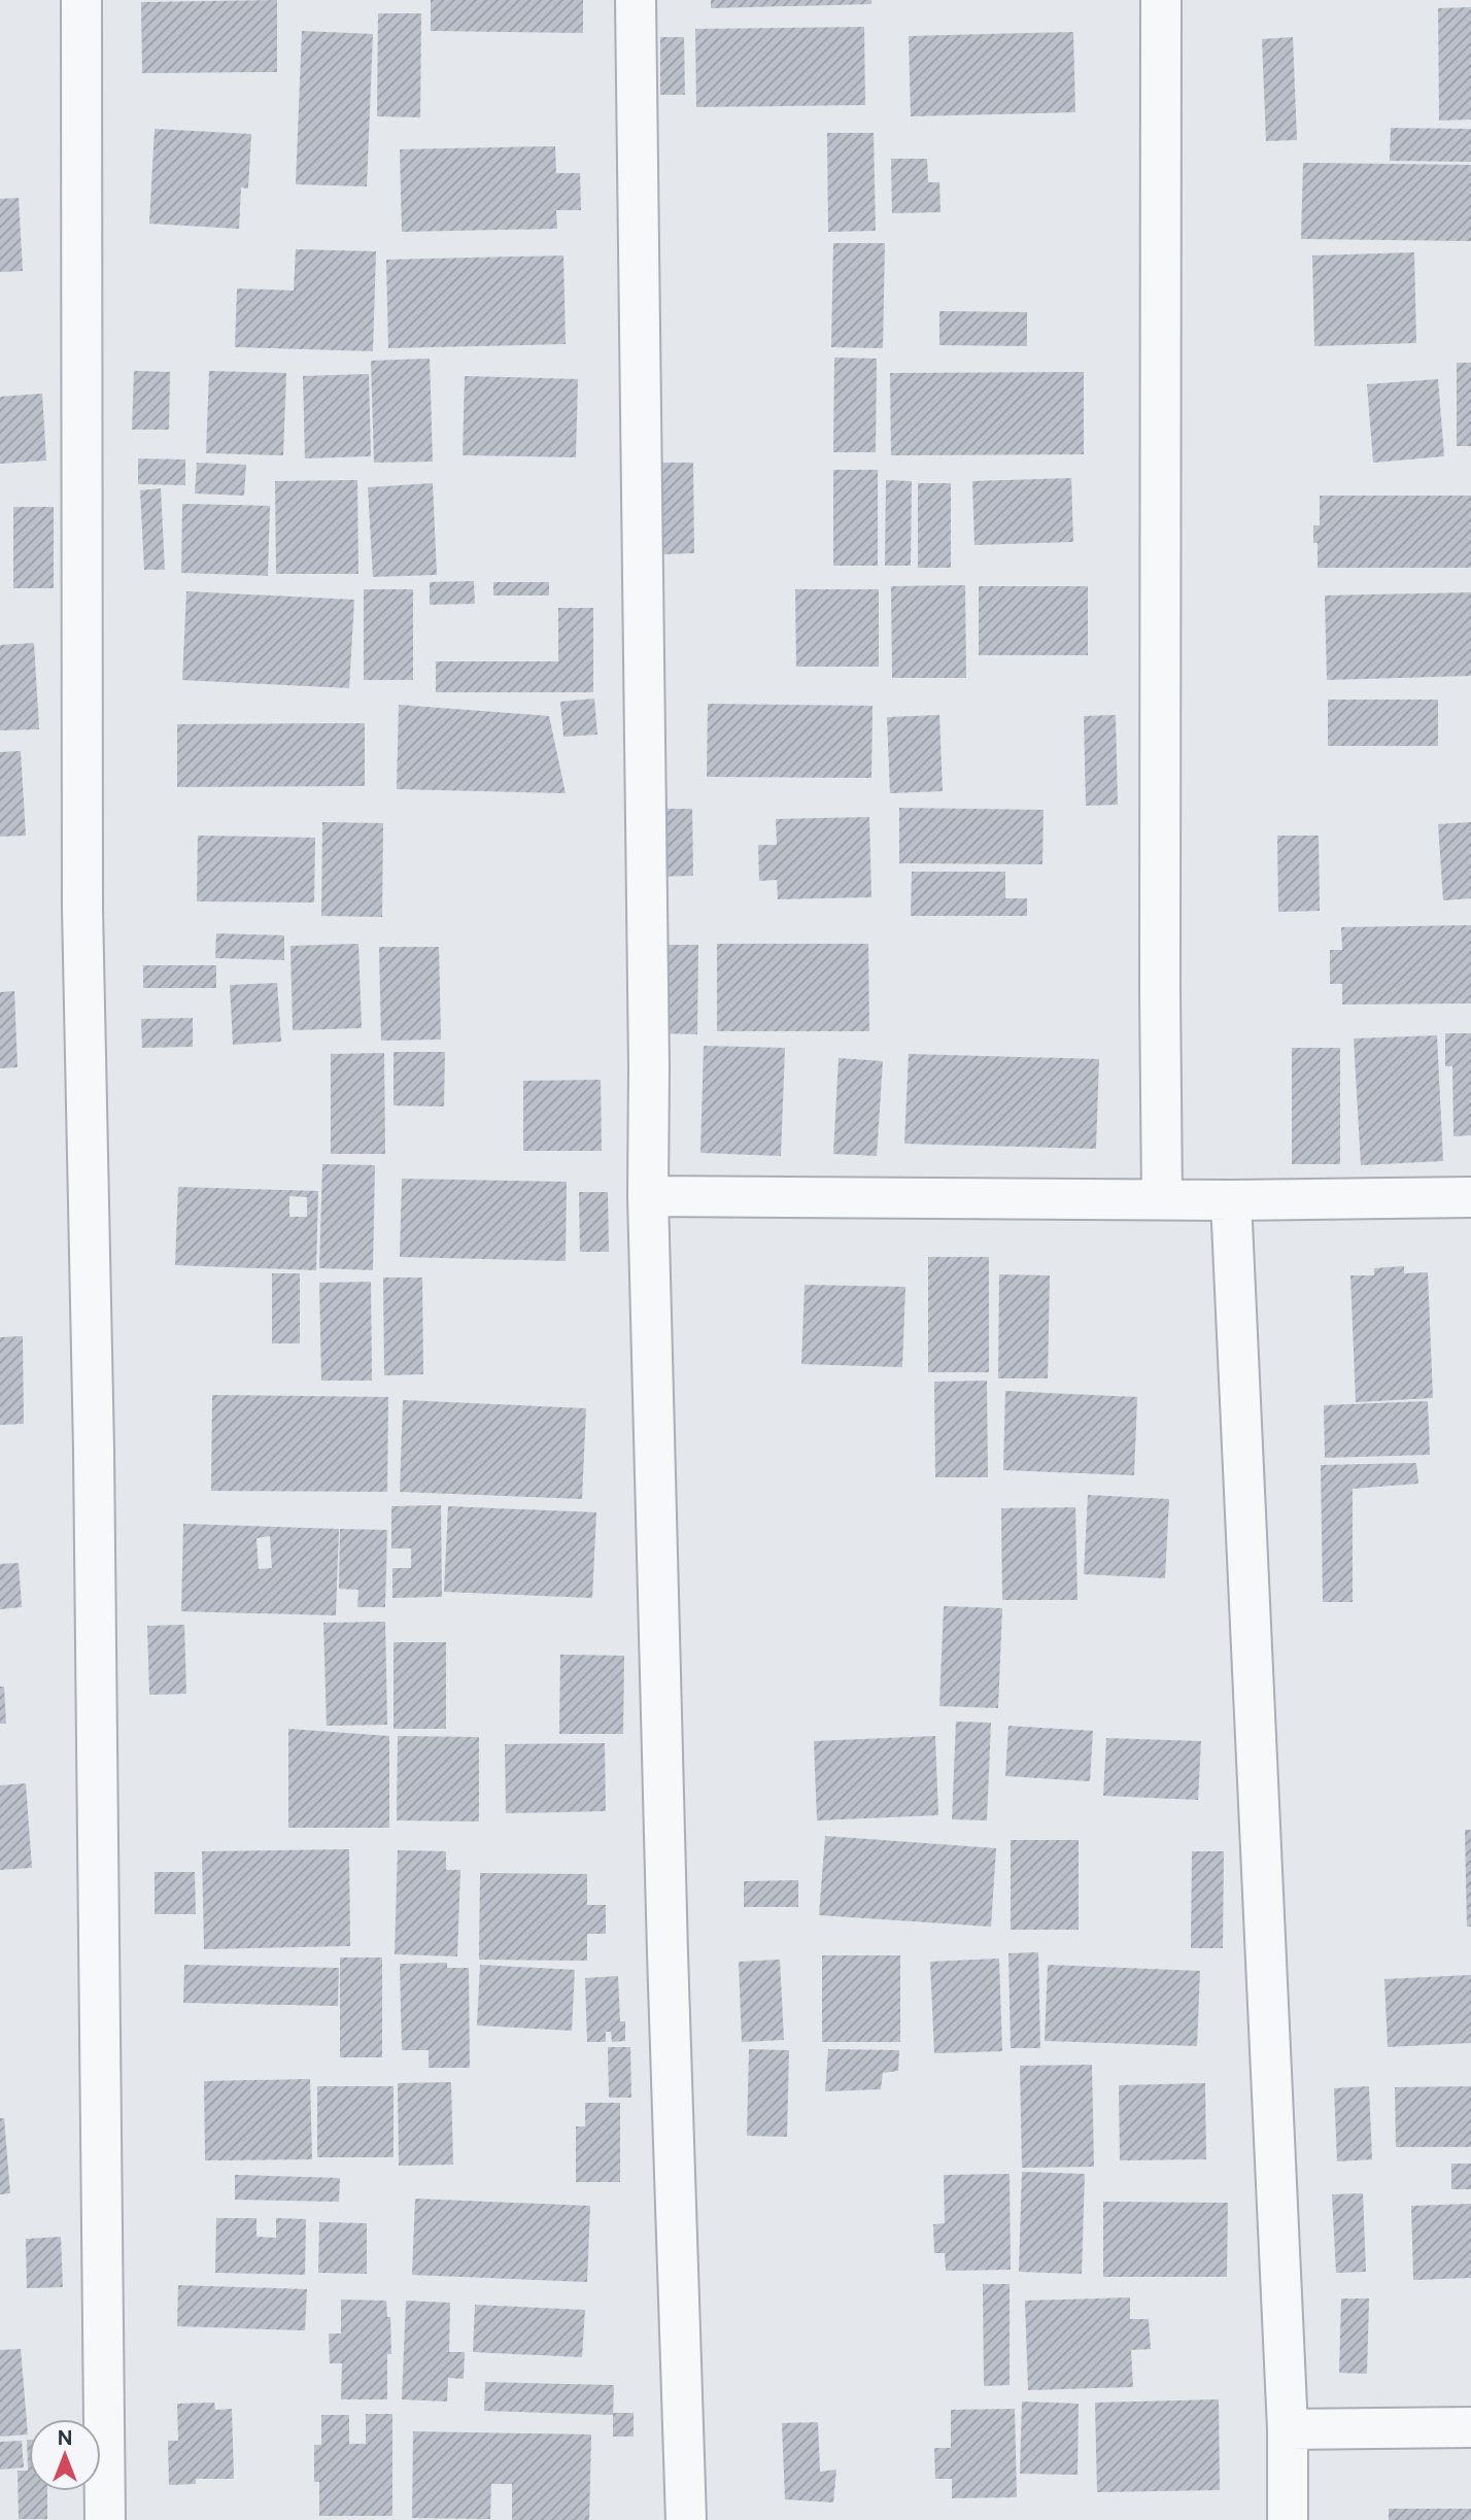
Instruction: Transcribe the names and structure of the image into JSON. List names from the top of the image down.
{
  "north": "top"
}
